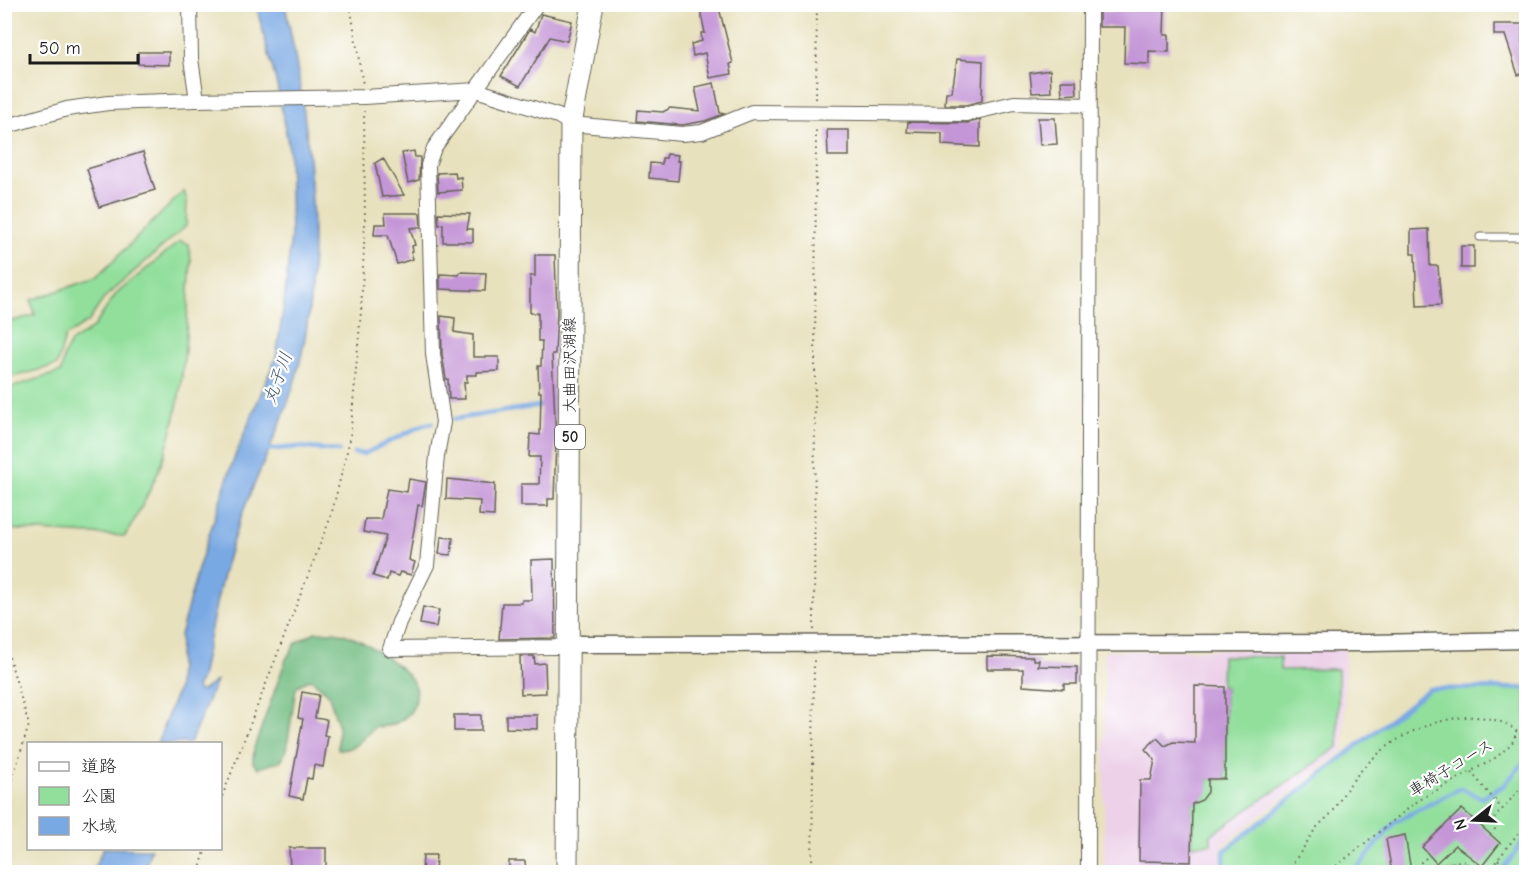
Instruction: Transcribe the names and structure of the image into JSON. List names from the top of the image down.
{
  "streets": {
    "main road": ["大曲田沢湖線", "50"],
    "path": ["車椅子コース"]
  },
  "water": ["丸子川"],
  "legend": ["道路", "公園", "水域"],
  "scale_bar": "50 m",
  "north": "left"
}
